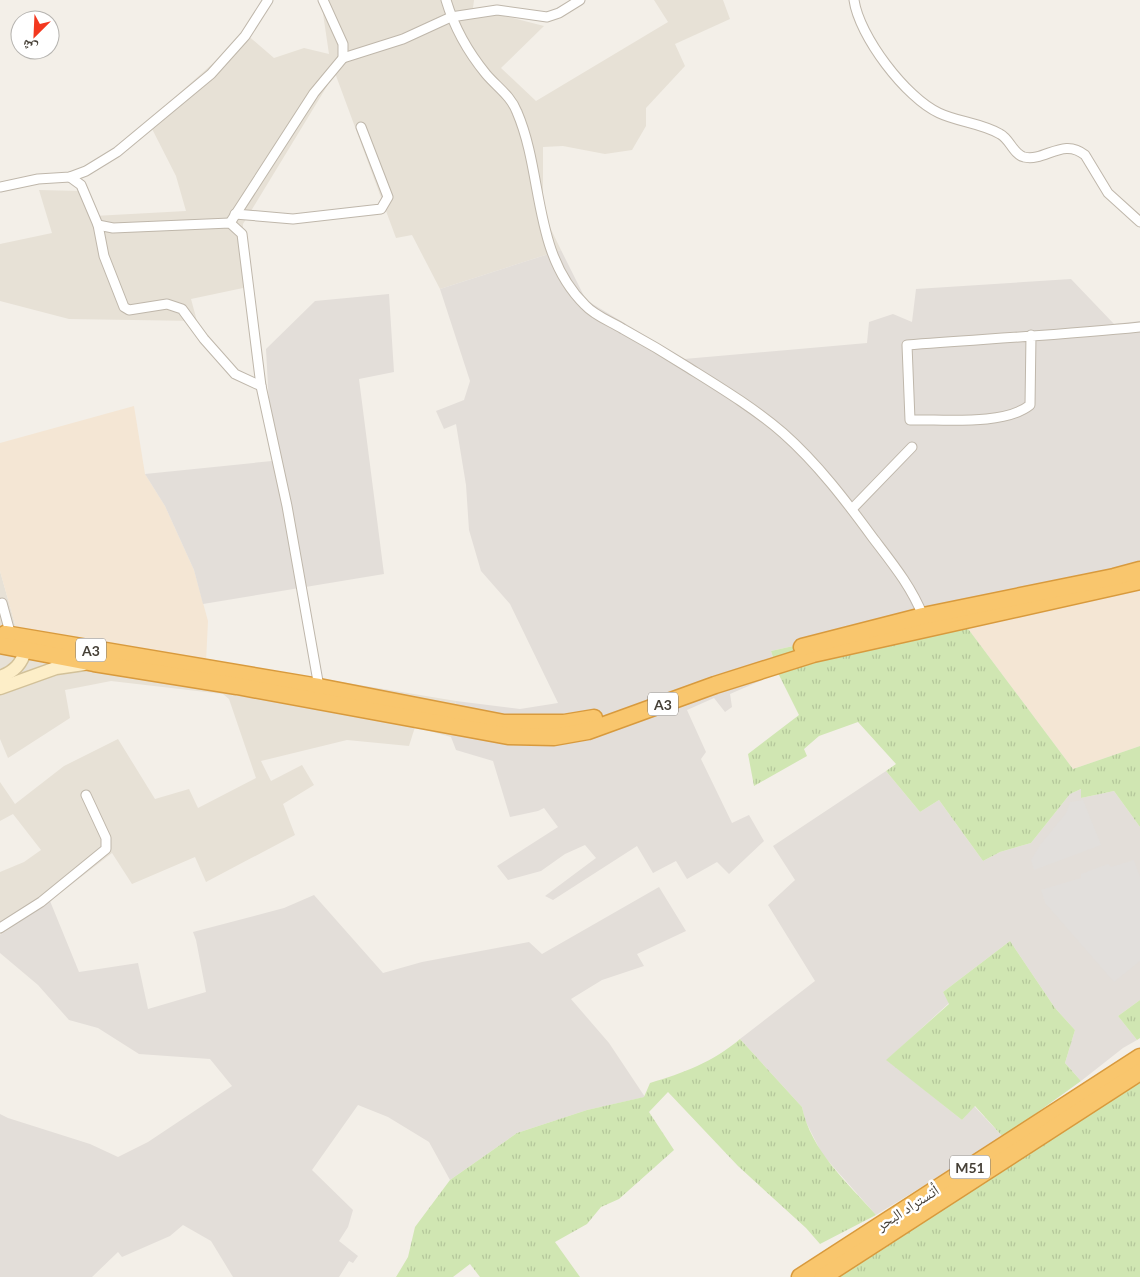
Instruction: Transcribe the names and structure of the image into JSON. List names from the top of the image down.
{
  "streets": {
    "highway": ["A3", "M51", "أتستراد البحر"]
  },
  "north": "bottom left"
}
